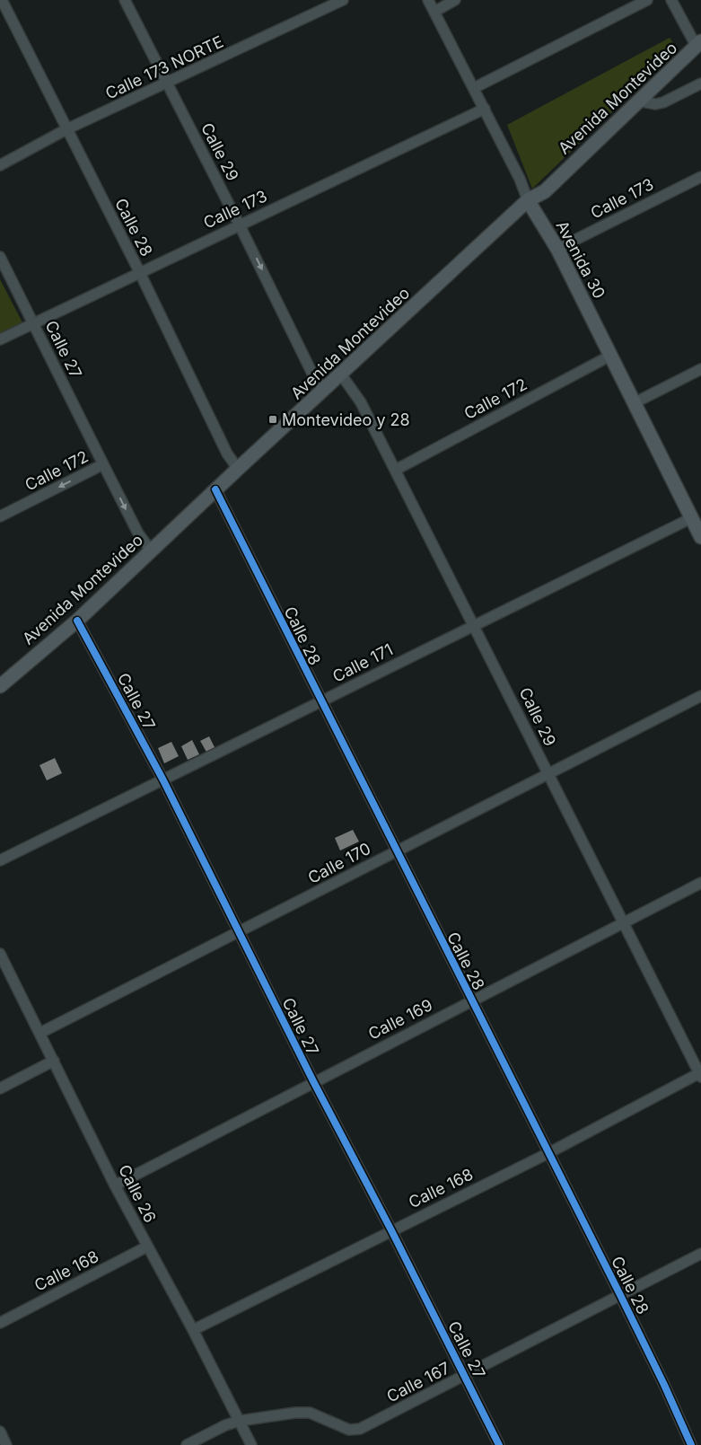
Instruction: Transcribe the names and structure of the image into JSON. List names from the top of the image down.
{
  "streets": {
    "main road": ["Avenida Montevideo", "Avenida 30"],
    "street": [
      "Calle 173 NORTE",
      "Calle 29",
      "Calle 173",
      "Calle 28",
      "Calle 27",
      "Calle 172",
      "Calle 171",
      "Calle 170",
      "Calle 169",
      "Calle 168",
      "Calle 26",
      "Calle 167"
    ]
  },
  "crossings": [
    ["Calle 173 NORTE", "Calle 29"],
    ["Calle 173 NORTE", "Calle 28"],
    ["Avenida Montevideo", "Calle 29"],
    ["Avenida Montevideo", "Calle 28"],
    ["Avenida Montevideo", "Avenida 30"],
    ["Avenida Montevideo", "Calle 27"],
    ["Calle 29", "Calle 173"],
    ["Calle 29", "Calle 172"],
    ["Calle 29", "Calle 171"],
    ["Calle 29", "Calle 170"],
    ["Calle 29", "Calle 169"],
    ["Calle 29", "Calle 168"],
    ["Calle 173", "Calle 28"],
    ["Calle 173", "Avenida 30"],
    ["Calle 173", "Calle 27"],
    ["Calle 28", "Calle 171"],
    ["Calle 28", "Calle 170"],
    ["Calle 28", "Calle 169"],
    ["Calle 28", "Calle 168"],
    ["Calle 28", "Calle 167"],
    ["Avenida 30", "Calle 172"],
    ["Avenida 30", "Calle 171"],
    ["Calle 27", "Calle 172"],
    ["Calle 27", "Calle 171"],
    ["Calle 27", "Calle 170"],
    ["Calle 27", "Calle 169"],
    ["Calle 27", "Calle 168"],
    ["Calle 27", "Calle 167"],
    ["Calle 170", "Calle 26"],
    ["Calle 169", "Calle 26"],
    ["Calle 168", "Calle 26"],
    ["Calle 26", "Calle 167"]
  ],
  "places": {
    "transit": ["Montevideo y 28"]
  }
}
